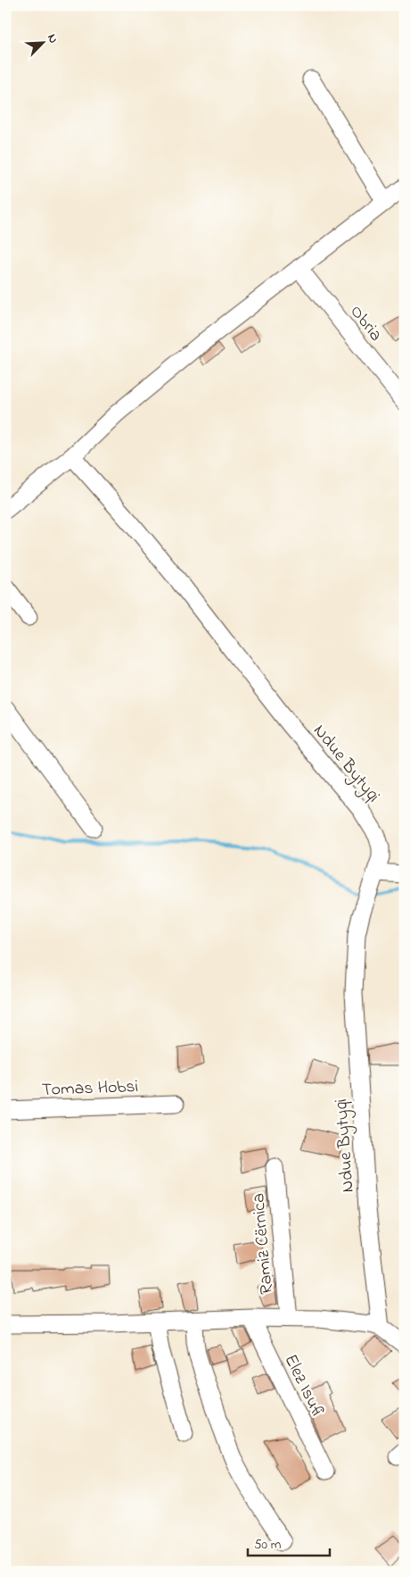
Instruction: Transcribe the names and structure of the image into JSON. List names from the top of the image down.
{
  "streets": {
    "street": [
      "Obria",
      "Ndue Bytyqi",
      "Tomas Hobsi",
      "Ramiz Cërnica",
      "Elez Isufi"
    ]
  },
  "crossings": [
    ["Ndue Bytyqi", "Ramiz Cërnica"],
    ["Ramiz Cërnica", "Elez Isufi"]
  ],
  "scale_bar": "50 m",
  "north": "top right"
}
